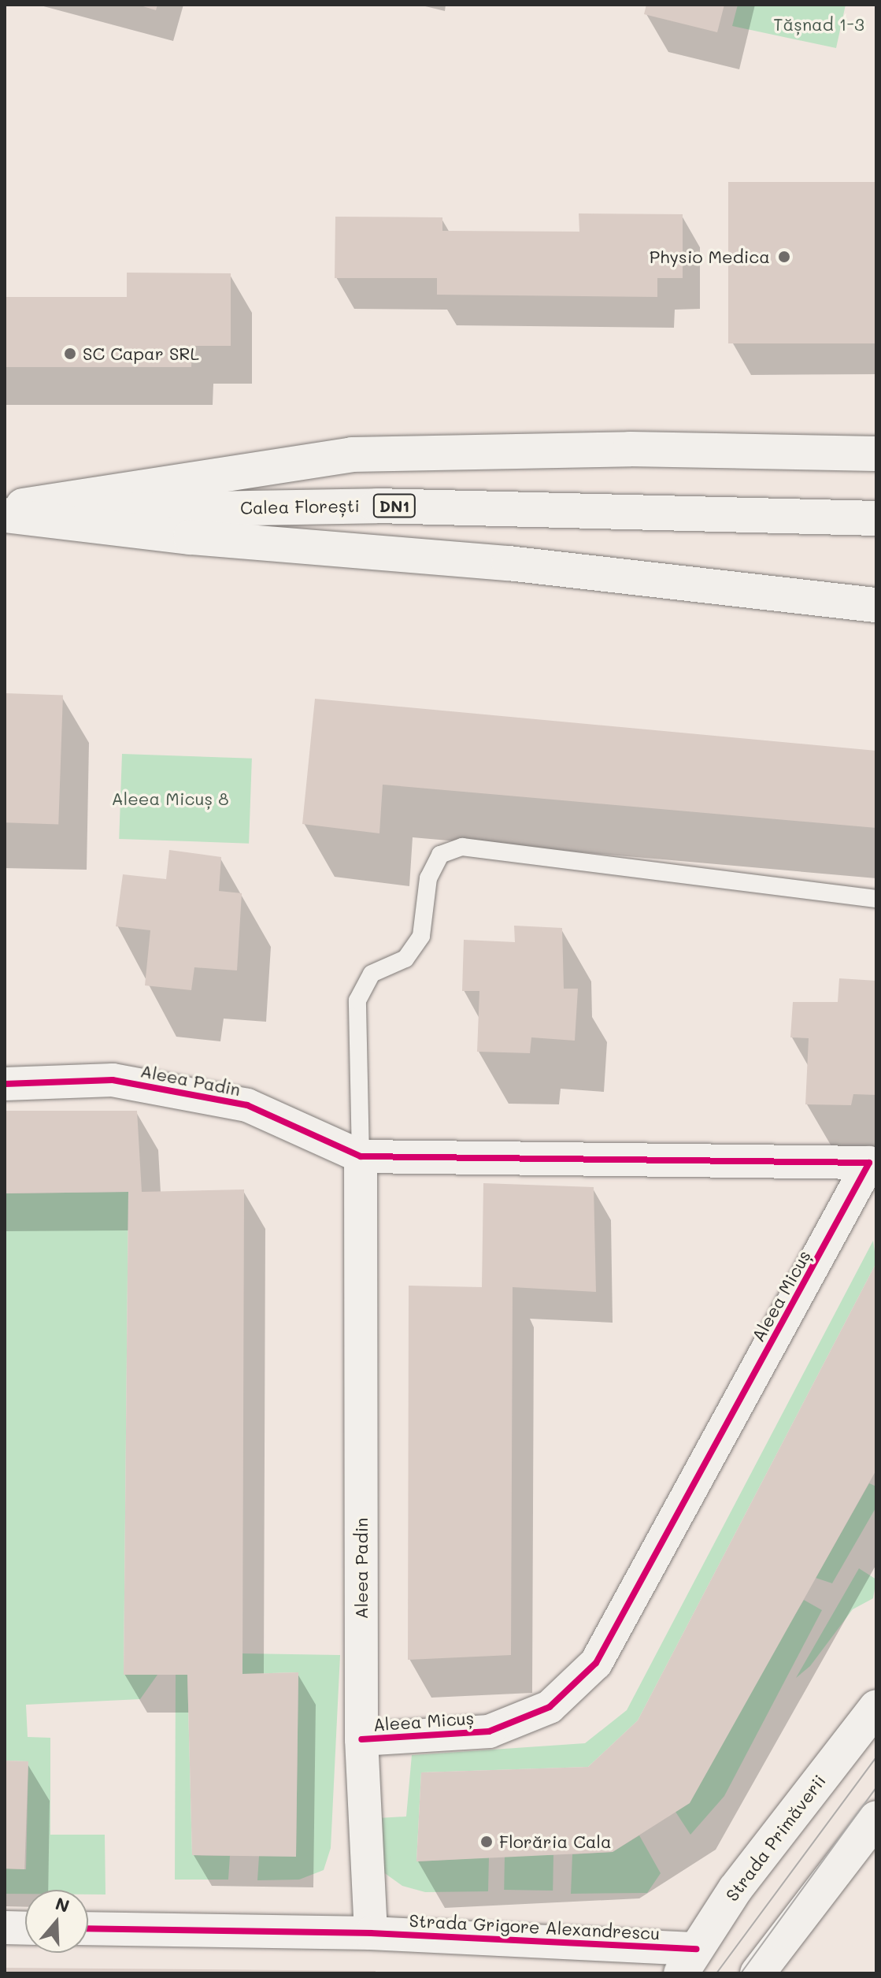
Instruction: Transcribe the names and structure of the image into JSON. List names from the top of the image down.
{
  "streets": {
    "main road": ["DN1", "Calea Florești", "Strada Primăverii"],
    "street": ["Aleea Padin", "Aleea Micuș", "Strada Grigore Alexandrescu"]
  },
  "crossings": [
    ["Aleea Padin", "Aleea Micuș"],
    ["Aleea Padin", "Strada Grigore Alexandrescu"],
    ["Strada Primăverii", "Strada Grigore Alexandrescu"]
  ],
  "parks": ["Tășnad 1-3", "Aleea Micuș 8"],
  "places": ["Physio Medica", "SC Capar SRL", "Florăria Cala"],
  "north": "top"
}
